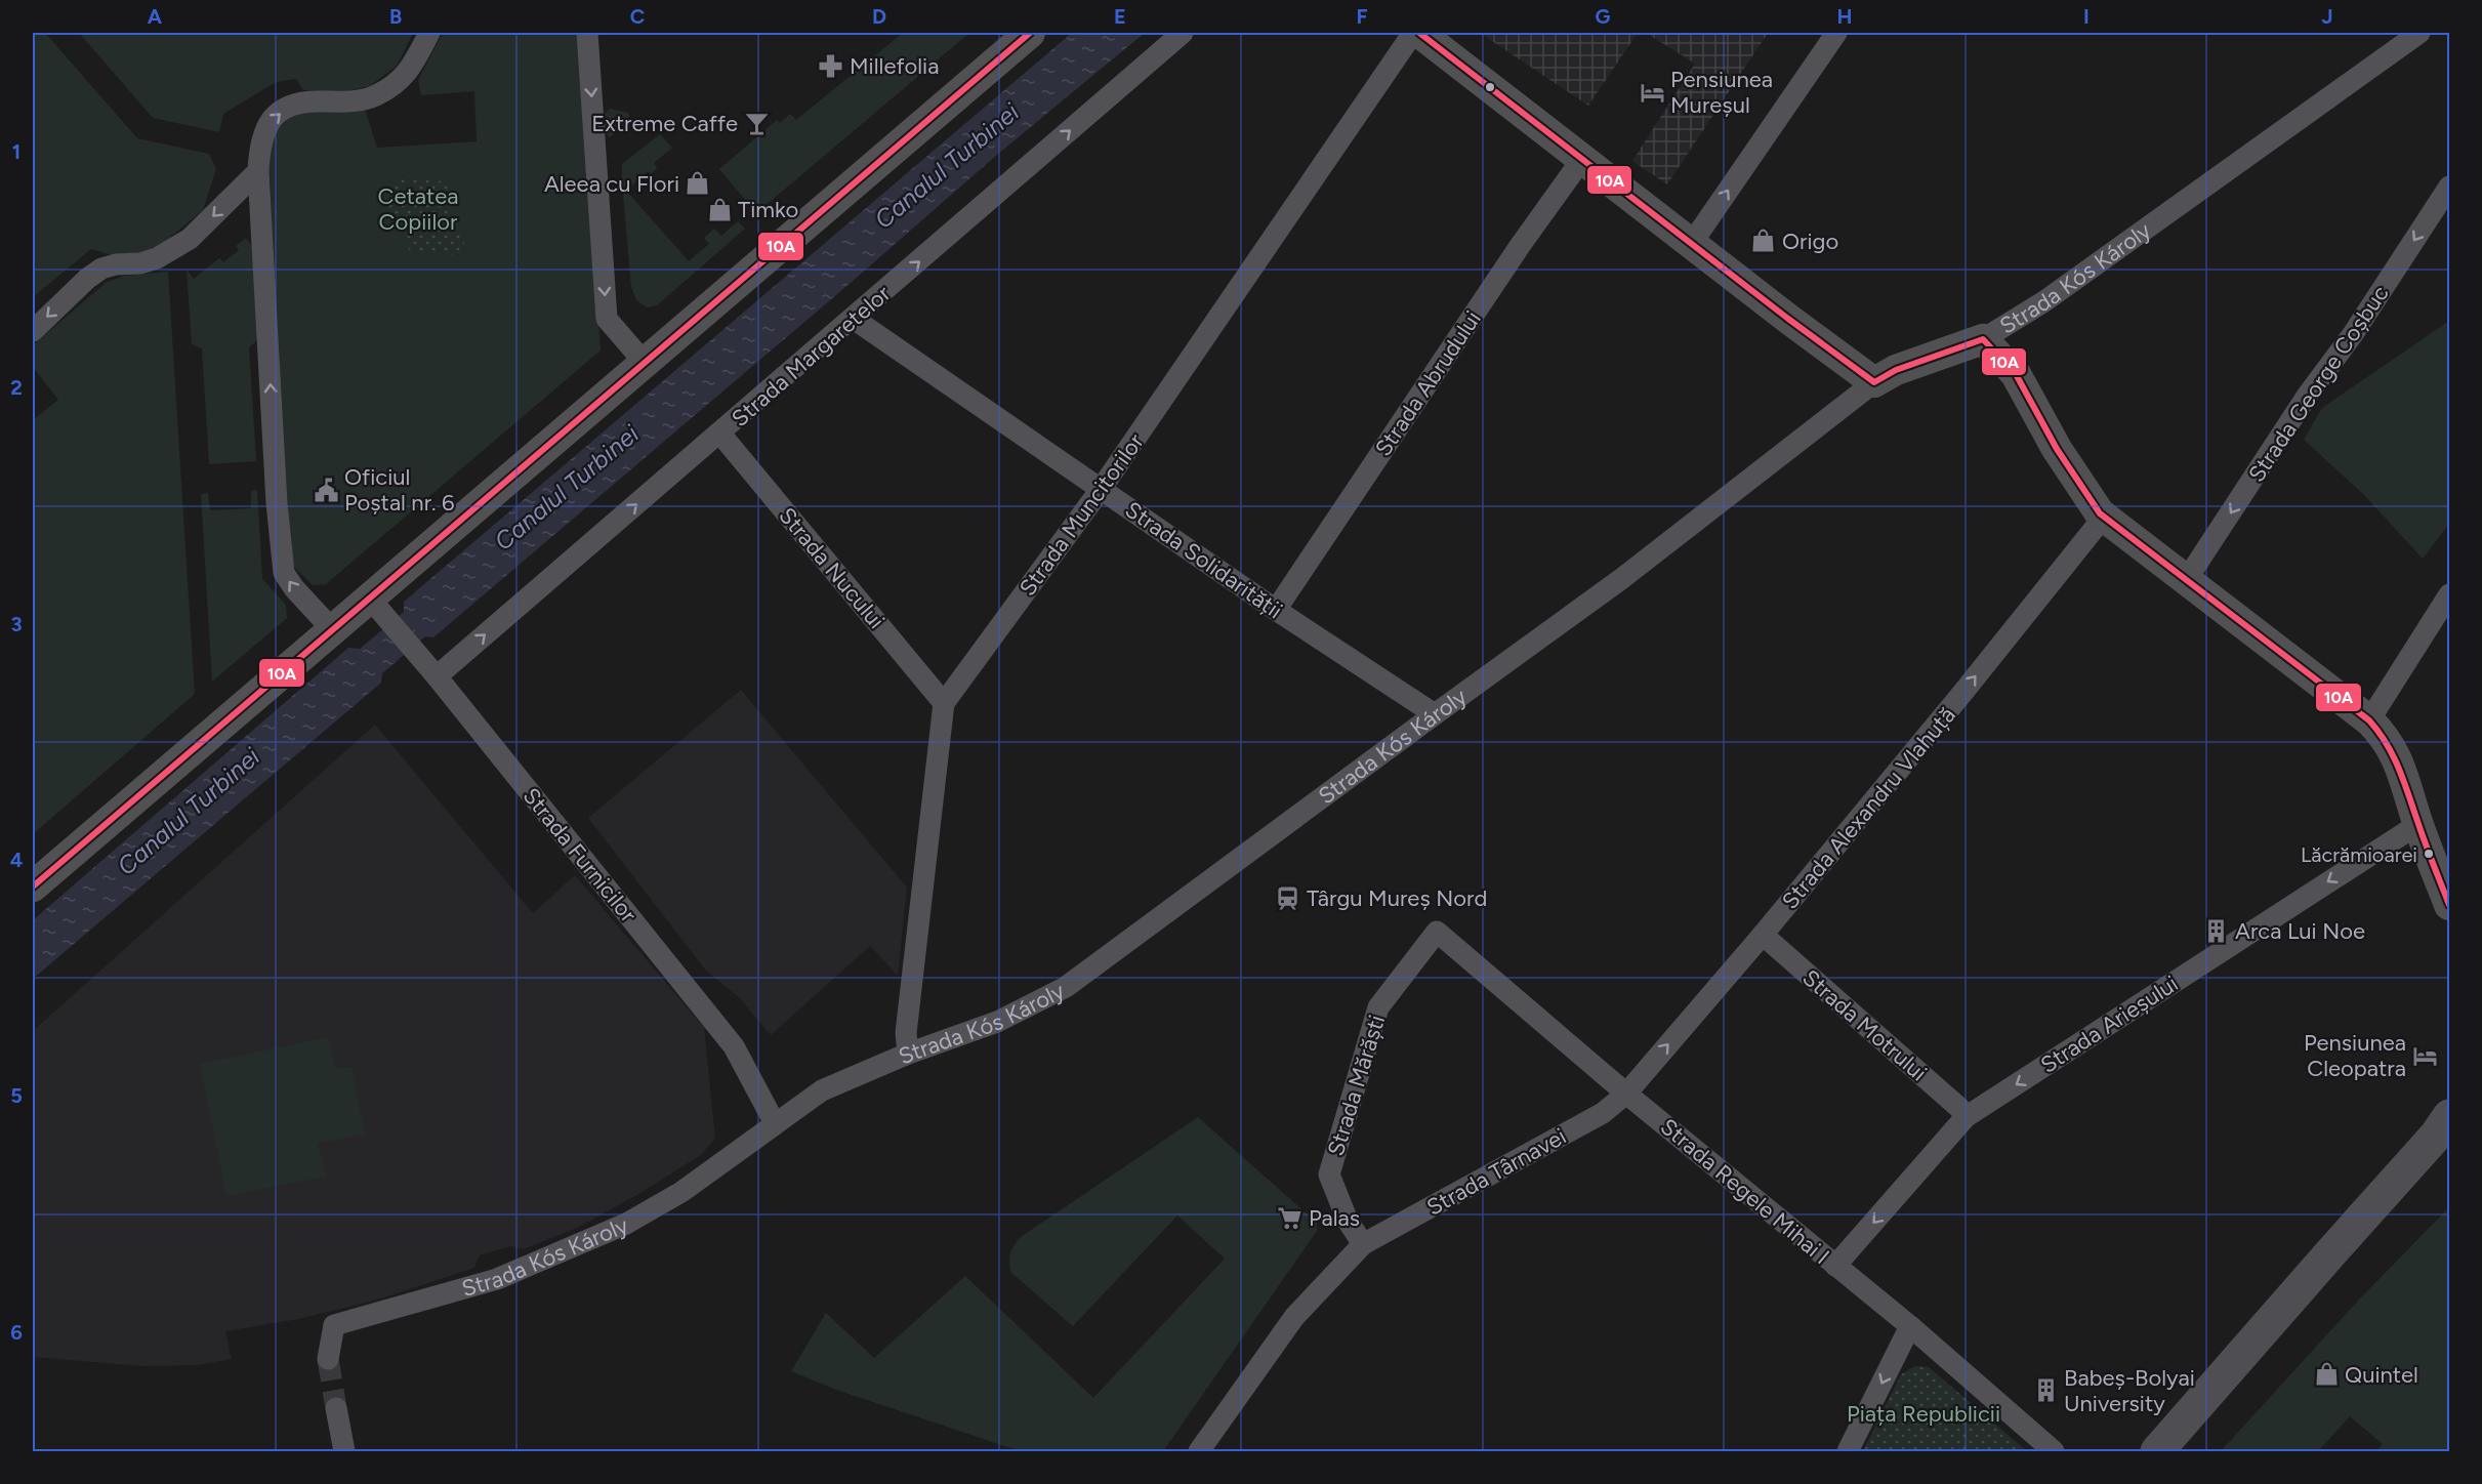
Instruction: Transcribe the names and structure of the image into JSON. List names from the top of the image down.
{
  "streets": {
    "street": [
      "Strada Kós Károly",
      "Strada Margaretelor",
      "Strada Abrudului",
      "Strada George Coșbuc",
      "Strada Muncitorilor",
      "Strada Solidarității",
      "Strada Nucului",
      "Strada Alexandru Vlahuță",
      "Strada Furnicilor",
      "Strada Arieșului",
      "Strada Motrului",
      "Strada Mărăști",
      "Strada Târnavei",
      "Strada Regele Mihai I"
    ]
  },
  "crossings": [
    ["Strada Kós Károly", "Strada Solidarității"],
    ["Strada Kós Károly", "Strada Furnicilor"],
    ["Strada Margaretelor", "Strada Solidarității"],
    ["Strada Margaretelor", "Strada Nucului"],
    ["Strada Margaretelor", "Strada Furnicilor"],
    ["Strada Abrudului", "Strada Solidarității"],
    ["Strada Muncitorilor", "Strada Solidarității"],
    ["Strada Muncitorilor", "Strada Nucului"],
    ["Strada Alexandru Vlahuță", "Strada Motrului"],
    ["Strada Alexandru Vlahuță", "Strada Târnavei"],
    ["Strada Alexandru Vlahuță", "Strada Regele Mihai I"],
    ["Strada Arieșului", "Strada Motrului"],
    ["Strada Arieșului", "Strada Regele Mihai I"],
    ["Strada Mărăști", "Strada Târnavei"],
    ["Strada Mărăști", "Strada Regele Mihai I"],
    ["Strada Târnavei", "Strada Regele Mihai I"]
  ],
  "one_way": ["Strada George Coșbuc", "Strada Alexandru Vlahuță", "Strada Arieșului"],
  "water": ["Canalul Turbinei"],
  "parks": ["Cetatea Copiilor", "Piața Republicii"],
  "places": {
    "pharmacy": ["Millefolia"],
    "hotel": ["Pensiunea Mureșul", "Pensiunea Cleopatra"],
    "bar": ["Extreme Caffe"],
    "shop": [
      "Aleea cu Flori",
      "Timko",
      "Origo",
      "Quintel"
    ],
    "public building": ["Oficiul Poștal nr. 6"],
    "other": ["Lăcrămioarei"],
    "station": ["Târgu Mureș Nord"],
    "building": ["Arca Lui Noe", "Babeș-Bolyai University"],
    "supermarket": ["Palas"]
  },
  "lines": ["transit line 10A"],
  "grid": {
    "columns": [
      "A",
      "B",
      "C",
      "D",
      "E",
      "F",
      "G",
      "H",
      "I",
      "J"
    ],
    "rows": [
      "1",
      "2",
      "3",
      "4",
      "5",
      "6"
    ]
  }
}
